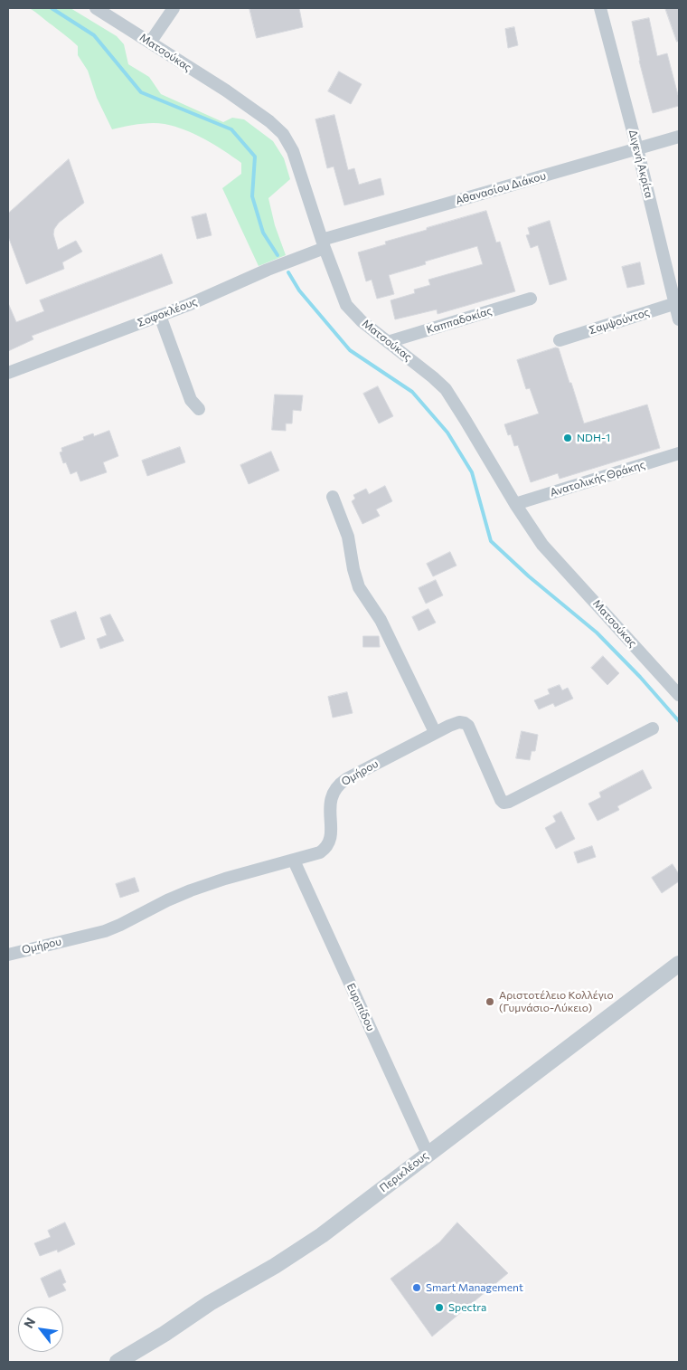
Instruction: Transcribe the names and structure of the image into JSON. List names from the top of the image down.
{
  "streets": {
    "street": [
      "Ματσούκας",
      "Διγενή Ακρίτα",
      "Αθανασίου Διάκου",
      "Σοφοκλέους",
      "Καππαδοκίας",
      "Σαμψούντος",
      "Ανατολικής Θράκης",
      "Ομήρου",
      "Ευριπίδου",
      "Περικλέους"
    ]
  },
  "crossings": [
    ["Ματσούκας", "Αθανασίου Διάκου"],
    ["Ματσούκας", "Σοφοκλέους"],
    ["Ματσούκας", "Καππαδοκίας"],
    ["Ματσούκας", "Ανατολικής Θράκης"],
    ["Διγενή Ακρίτα", "Αθανασίου Διάκου"],
    ["Διγενή Ακρίτα", "Σαμψούντος"],
    ["Αθανασίου Διάκου", "Σοφοκλέους"],
    ["Ομήρου", "Ευριπίδου"],
    ["Ευριπίδου", "Περικλέους"]
  ],
  "places": [
    "NDH-1",
    "Αριστοτέλειο Κολλέγιο (Γυμνάσιο-Λύκειο)",
    "Smart Management",
    "Spectra"
  ],
  "north": "top left"
}
